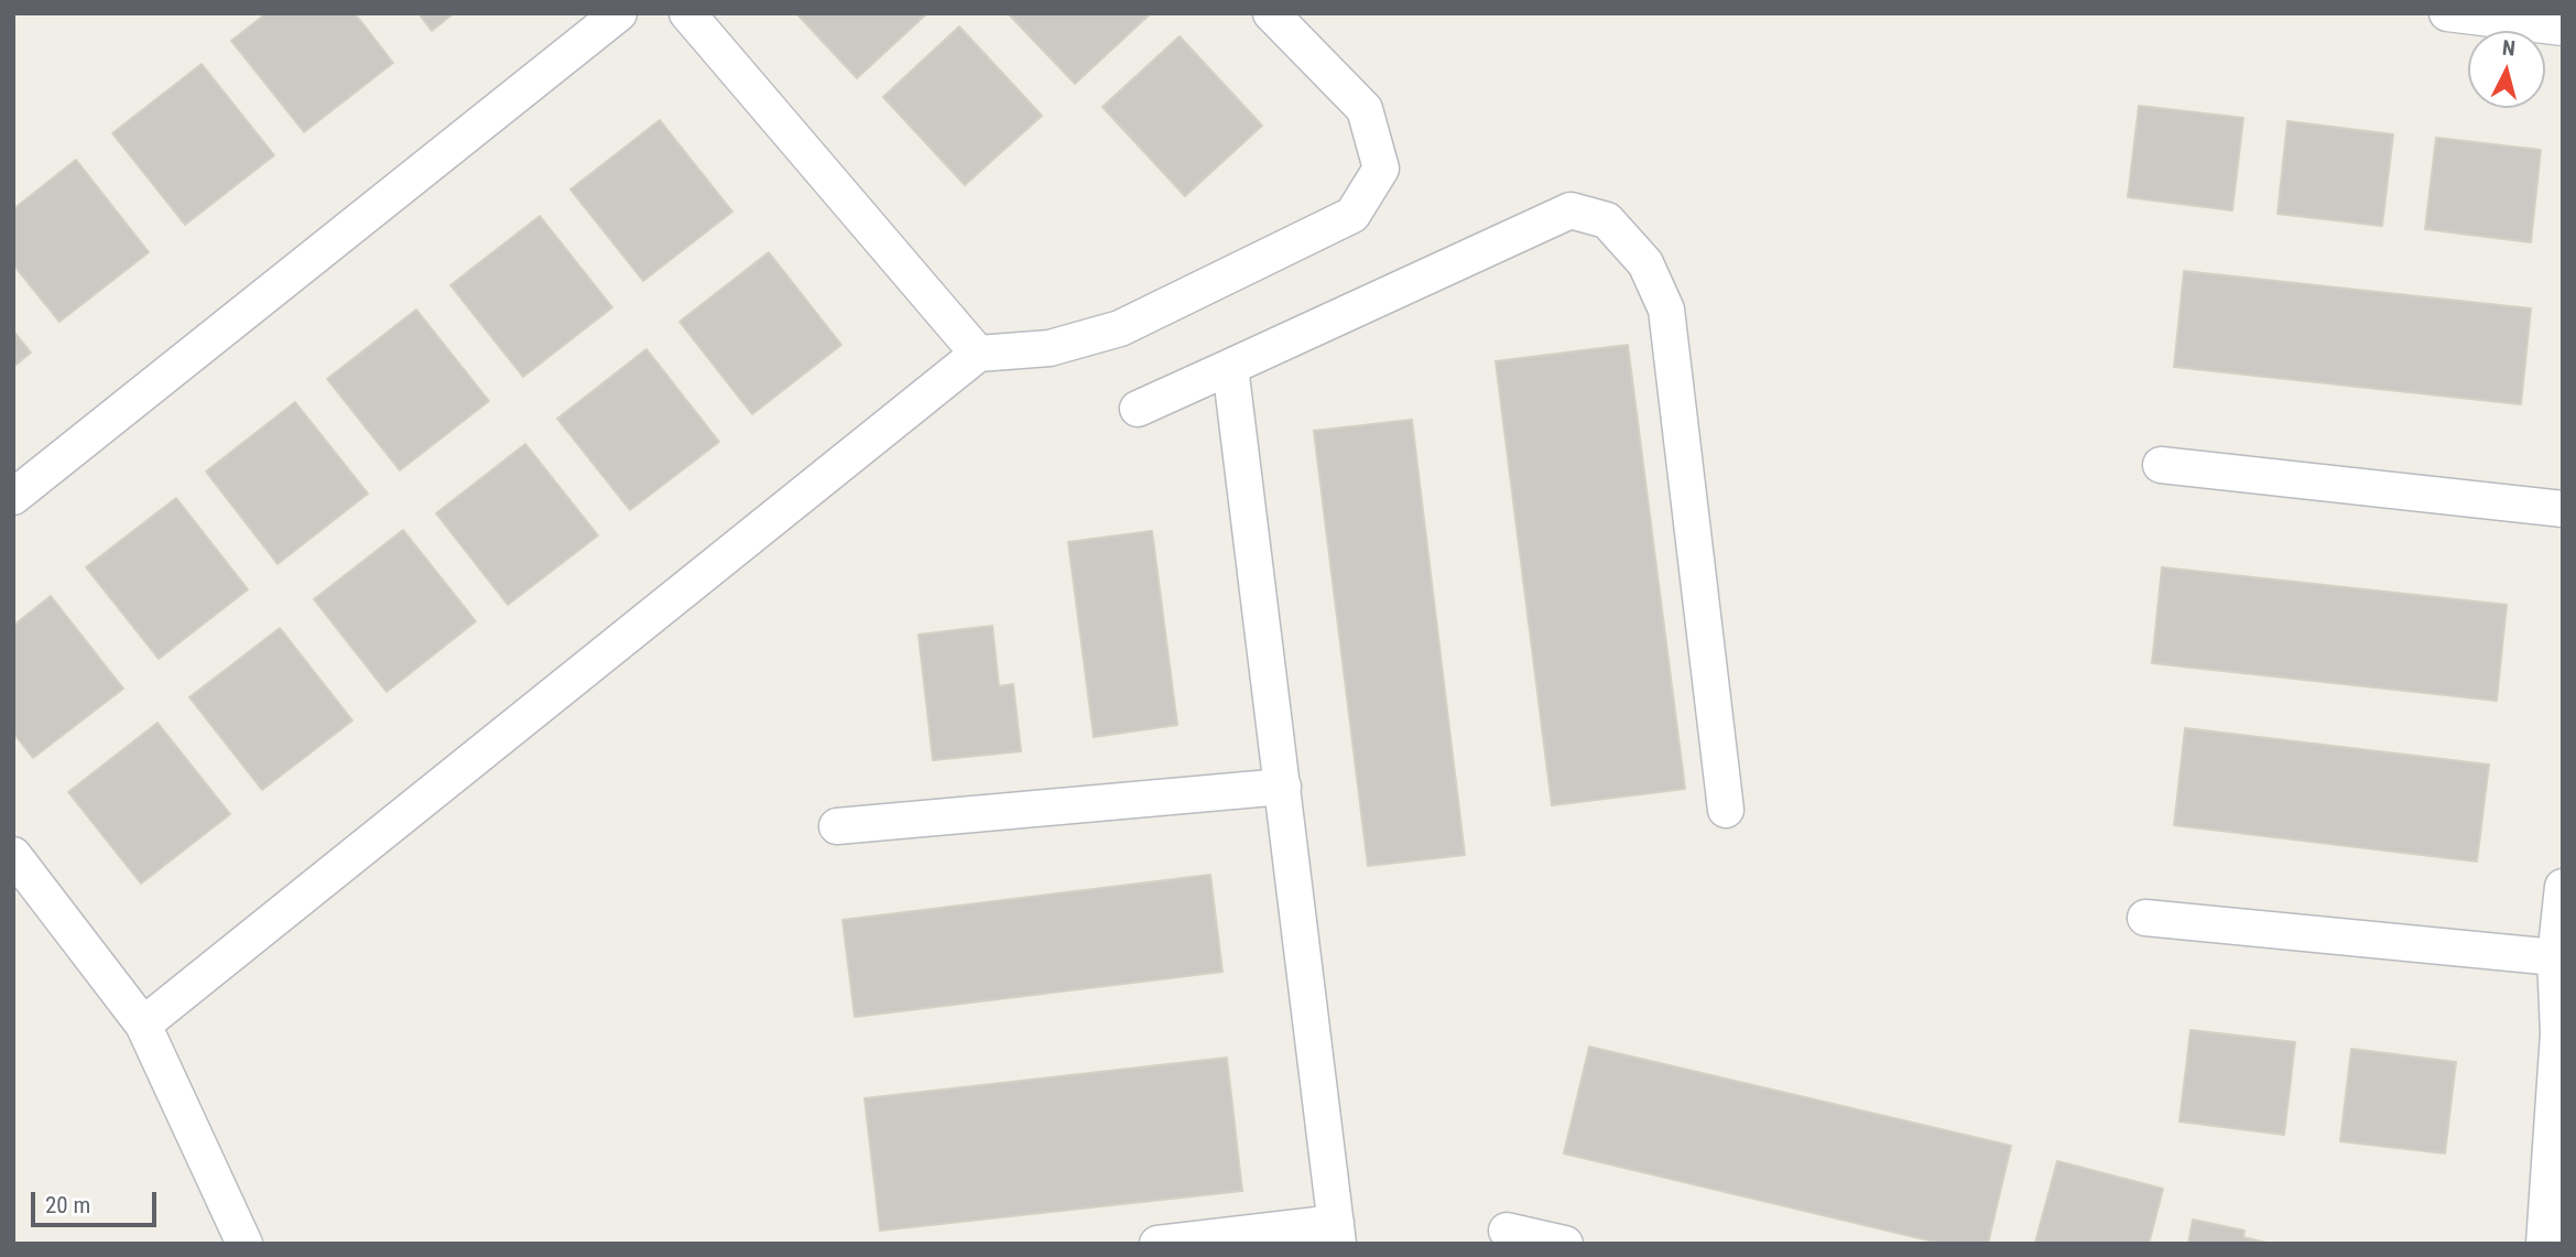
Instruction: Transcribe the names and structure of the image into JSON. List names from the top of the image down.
{
  "scale_bar": "20 m",
  "north": "top"
}
